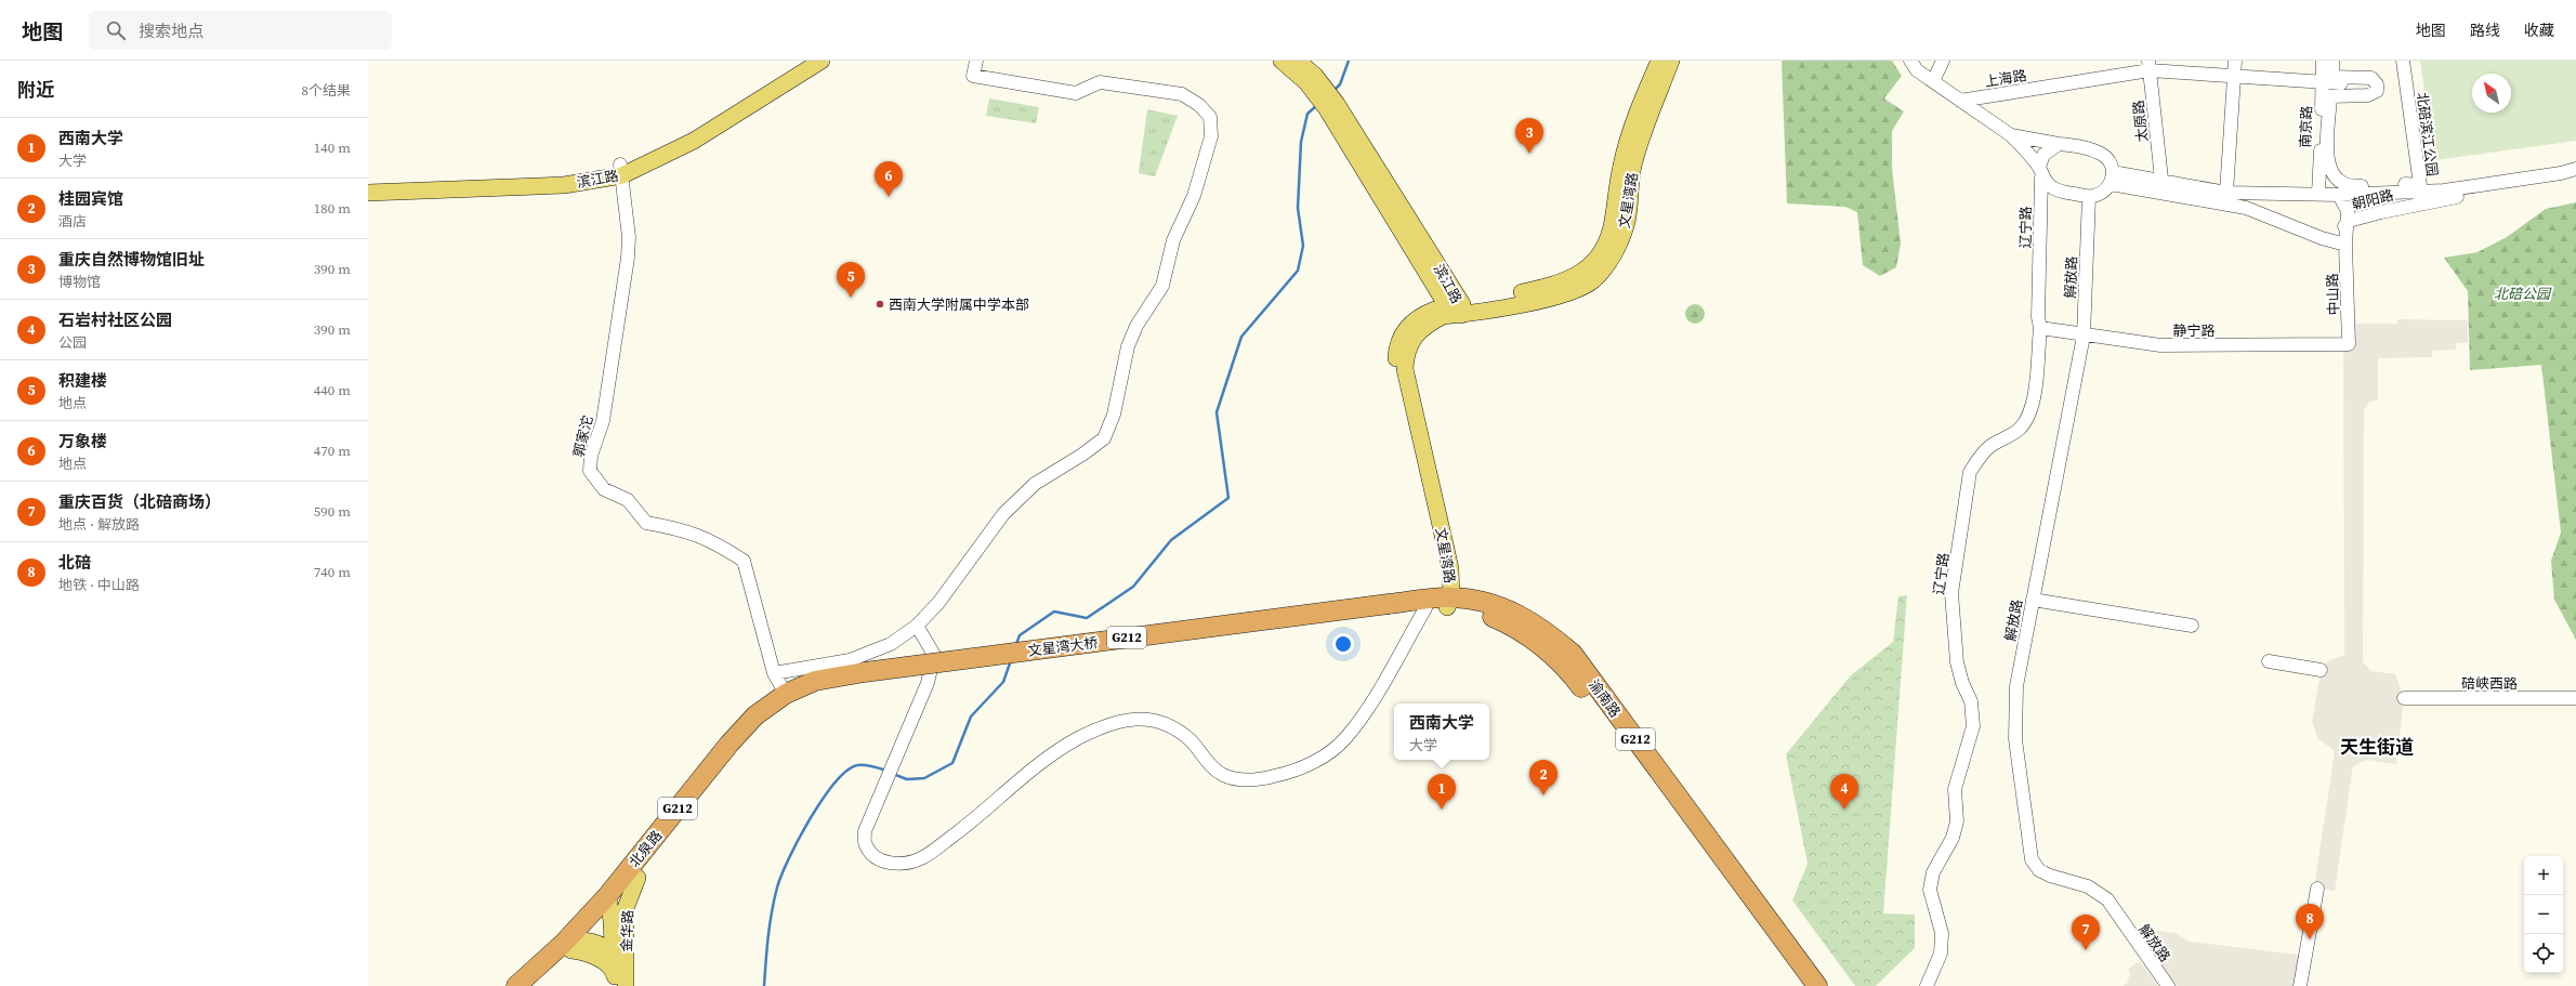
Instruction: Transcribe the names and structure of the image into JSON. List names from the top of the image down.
{
  "streets": {
    "highway": [
      "G212",
      "文星湾大桥",
      "渝南路",
      "北泉路"
    ],
    "main road": ["滨江路", "文星湾路", "金华路"],
    "street": [
      "上海路",
      "太原路",
      "南京路",
      "北碚滨江公园",
      "朝阳路",
      "辽宁路",
      "解放路",
      "中山路",
      "静宁路",
      "郭家沱",
      "碚峡西路"
    ]
  },
  "crossings": [
    ["上海路", "太原路"],
    ["上海路", "南京路"],
    ["滨江路", "文星湾路"],
    ["滨江路", "郭家沱"],
    ["朝阳路", "中山路"],
    ["文星湾路", "渝南路"],
    ["辽宁路", "解放路"],
    ["辽宁路", "静宁路"],
    ["解放路", "静宁路"],
    ["中山路", "静宁路"],
    ["郭家沱", "北泉路"],
    ["文星湾大桥", "渝南路"],
    ["文星湾大桥", "北泉路"],
    ["北泉路", "金华路"]
  ],
  "districts": ["天生街道"],
  "parks": ["北碚公园"],
  "places": ["西南大学附属中学本部"],
  "north": "top left",
  "page": {
    "header": "地图",
    "search": "搜索地点",
    "nav": ["地图", "路线", "收藏"],
    "heading": ["附近", "8个结果"],
    "list": [
      {
        "mark": "1",
        "name": "西南大学",
        "note": "大学",
        "value": "140 m"
      },
      {
        "mark": "2",
        "name": "桂园宾馆",
        "note": "酒店",
        "value": "180 m"
      },
      {
        "mark": "3",
        "name": "重庆自然博物馆旧址",
        "note": "博物馆",
        "value": "390 m"
      },
      {
        "mark": "4",
        "name": "石岩村社区公园",
        "note": "公园",
        "value": "390 m"
      },
      {
        "mark": "5",
        "name": "积建楼",
        "note": "地点",
        "value": "440 m"
      },
      {
        "mark": "6",
        "name": "万象楼",
        "note": "地点",
        "value": "470 m"
      },
      {
        "mark": "7",
        "name": "重庆百货（北碚商场）",
        "note": "地点 · 解放路",
        "value": "590 m"
      },
      {
        "mark": "8",
        "name": "北碚",
        "note": "地铁 · 中山路",
        "value": "740 m"
      }
    ],
    "pins": [
      "3",
      "6",
      "5",
      "2",
      "1",
      "4",
      "8",
      "7"
    ],
    "popup": ["西南大学", "大学"],
    "map_buttons": ["+", "−"]
  }
}
